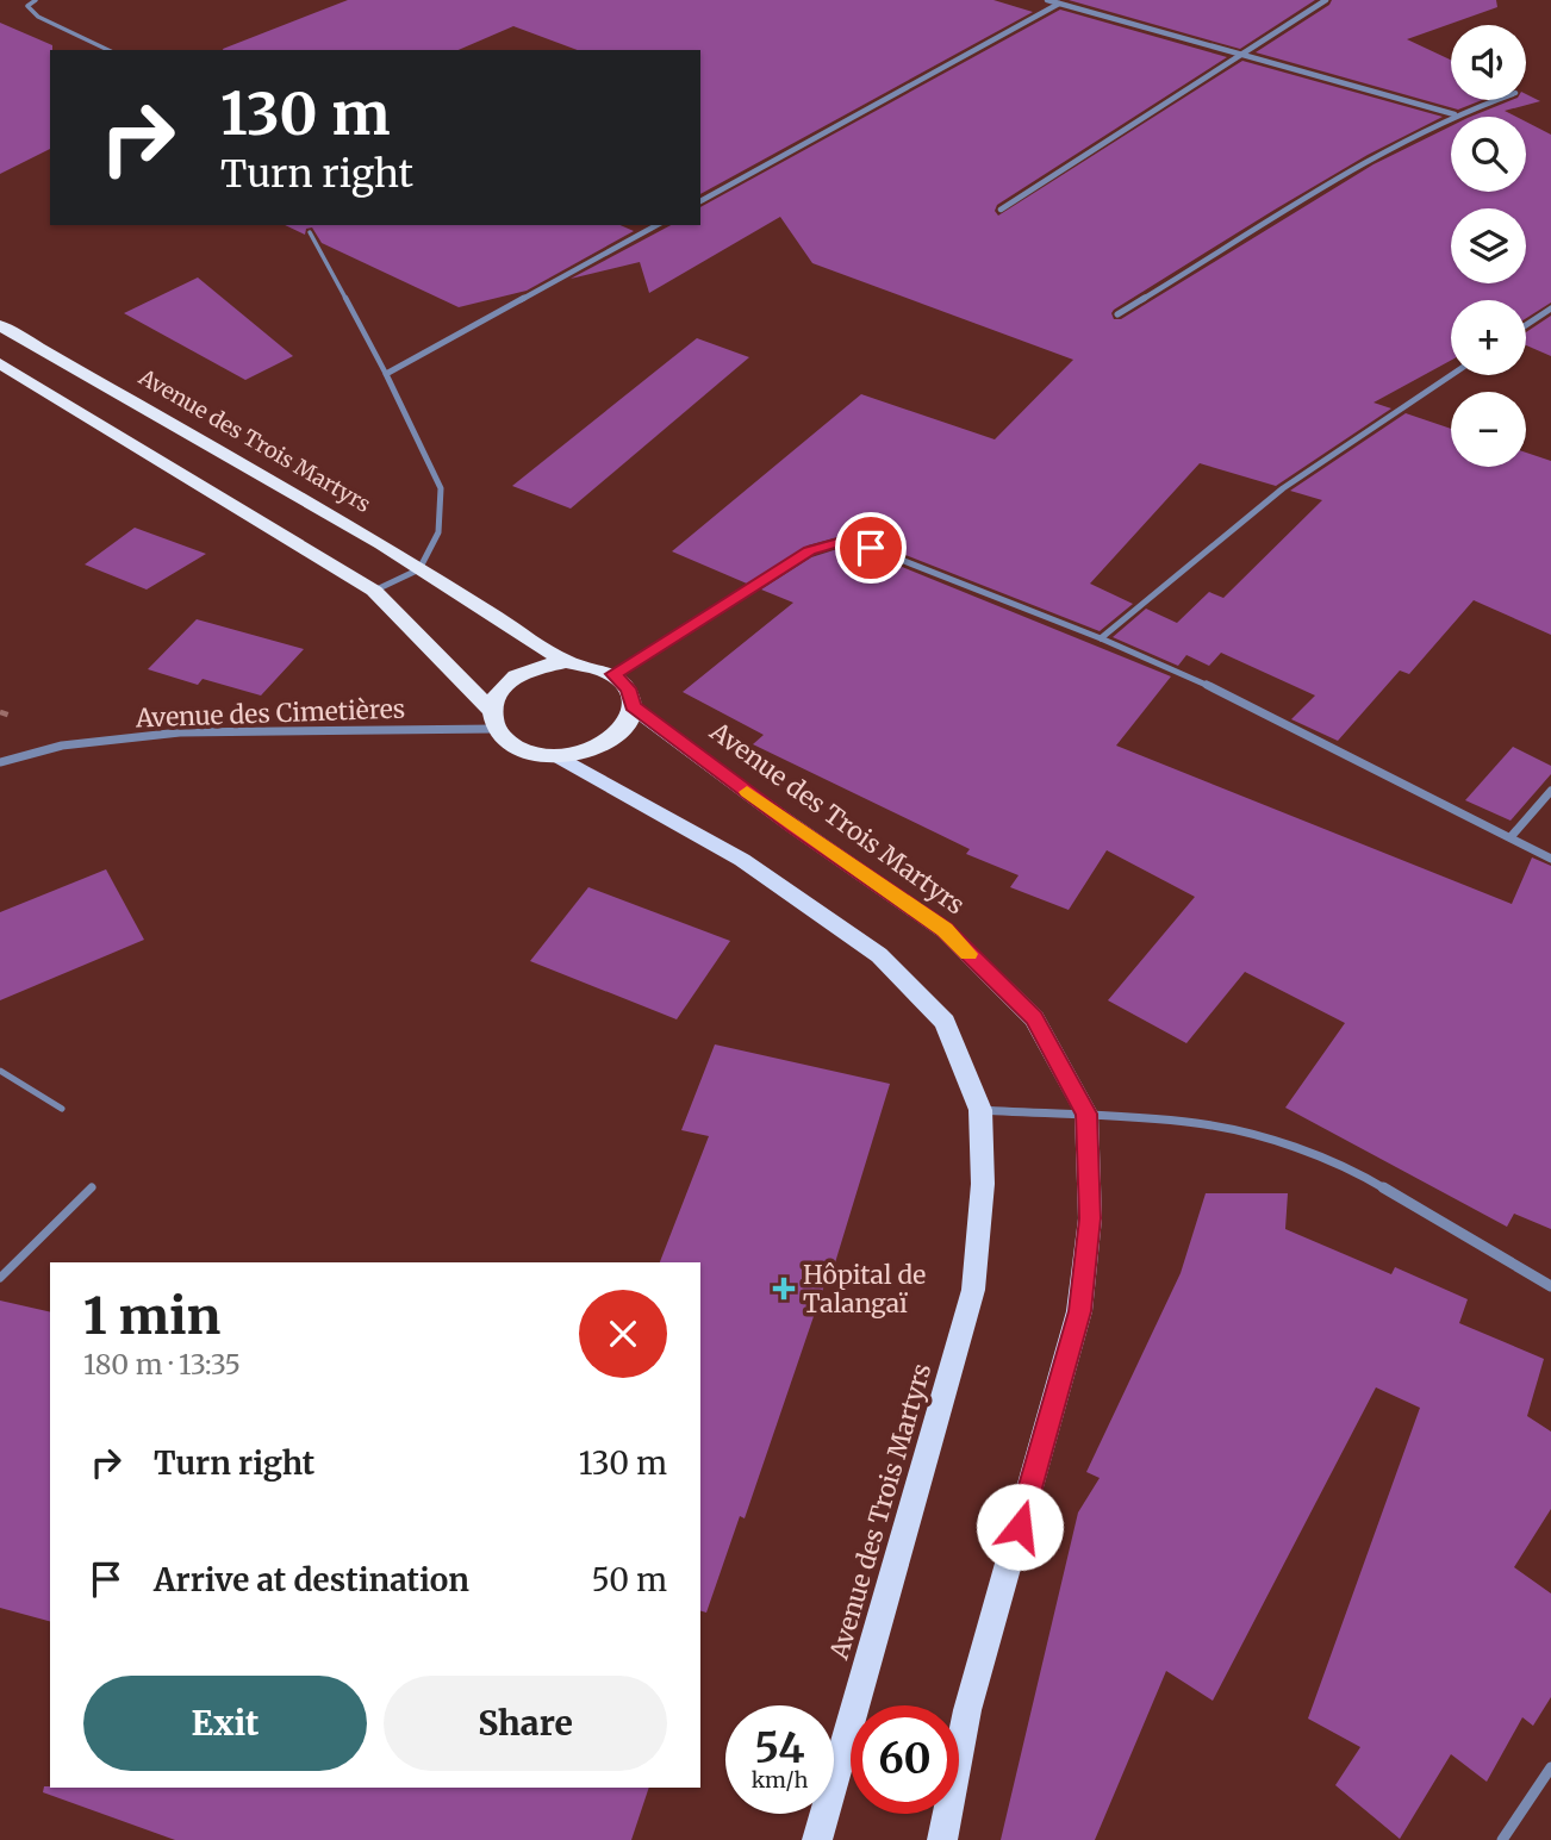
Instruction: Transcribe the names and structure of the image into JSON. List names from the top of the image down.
{
  "streets": {
    "highway": ["Avenue des Trois Martyrs"],
    "street": ["Avenue des Cimetières"]
  },
  "crossings": [
    ["Avenue des Trois Martyrs", "Avenue des Cimetières"]
  ],
  "places": {
    "health": ["Hôpital de Talangaï"]
  },
  "page": {
    "map_buttons": ["+", "−"],
    "turn": ["130 m", "Turn right"],
    "heading": ["1 min", "180 m · 13:35"],
    "list": [
      {
        "name": "Turn right",
        "value": "130 m"
      },
      {
        "name": "Arrive at destination",
        "value": "50 m"
      }
    ],
    "buttons": ["Exit", "Share"],
    "speed": "54 km/h",
    "limit": "60"
  }
}
